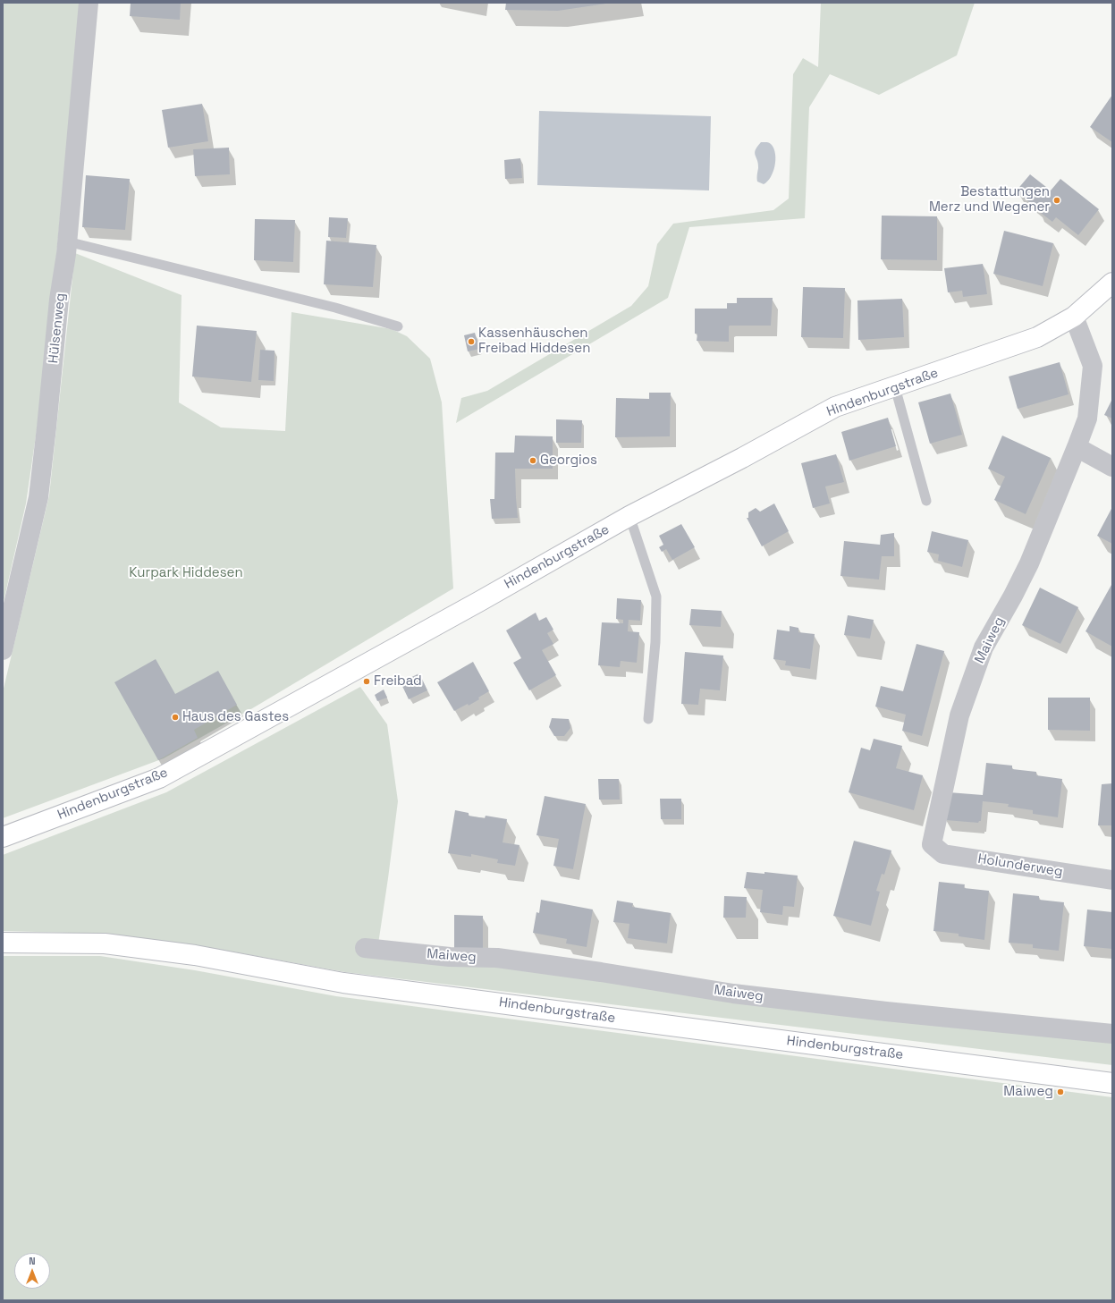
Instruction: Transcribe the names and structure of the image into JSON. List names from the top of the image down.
{
  "streets": {
    "main road": ["Hindenburgstraße"],
    "street": ["Hülsenweg", "Maiweg", "Holunderweg"]
  },
  "crossings": [
    ["Hindenburgstraße", "Maiweg"],
    ["Maiweg", "Holunderweg"]
  ],
  "parks": ["Kurpark Hiddesen"],
  "places": [
    "Bestattungen Merz und Wegener",
    "Kassenhäuschen Freibad Hiddesen",
    "Georgios",
    "Freibad",
    "Haus des Gastes",
    "Maiweg"
  ],
  "north": "top"
}
